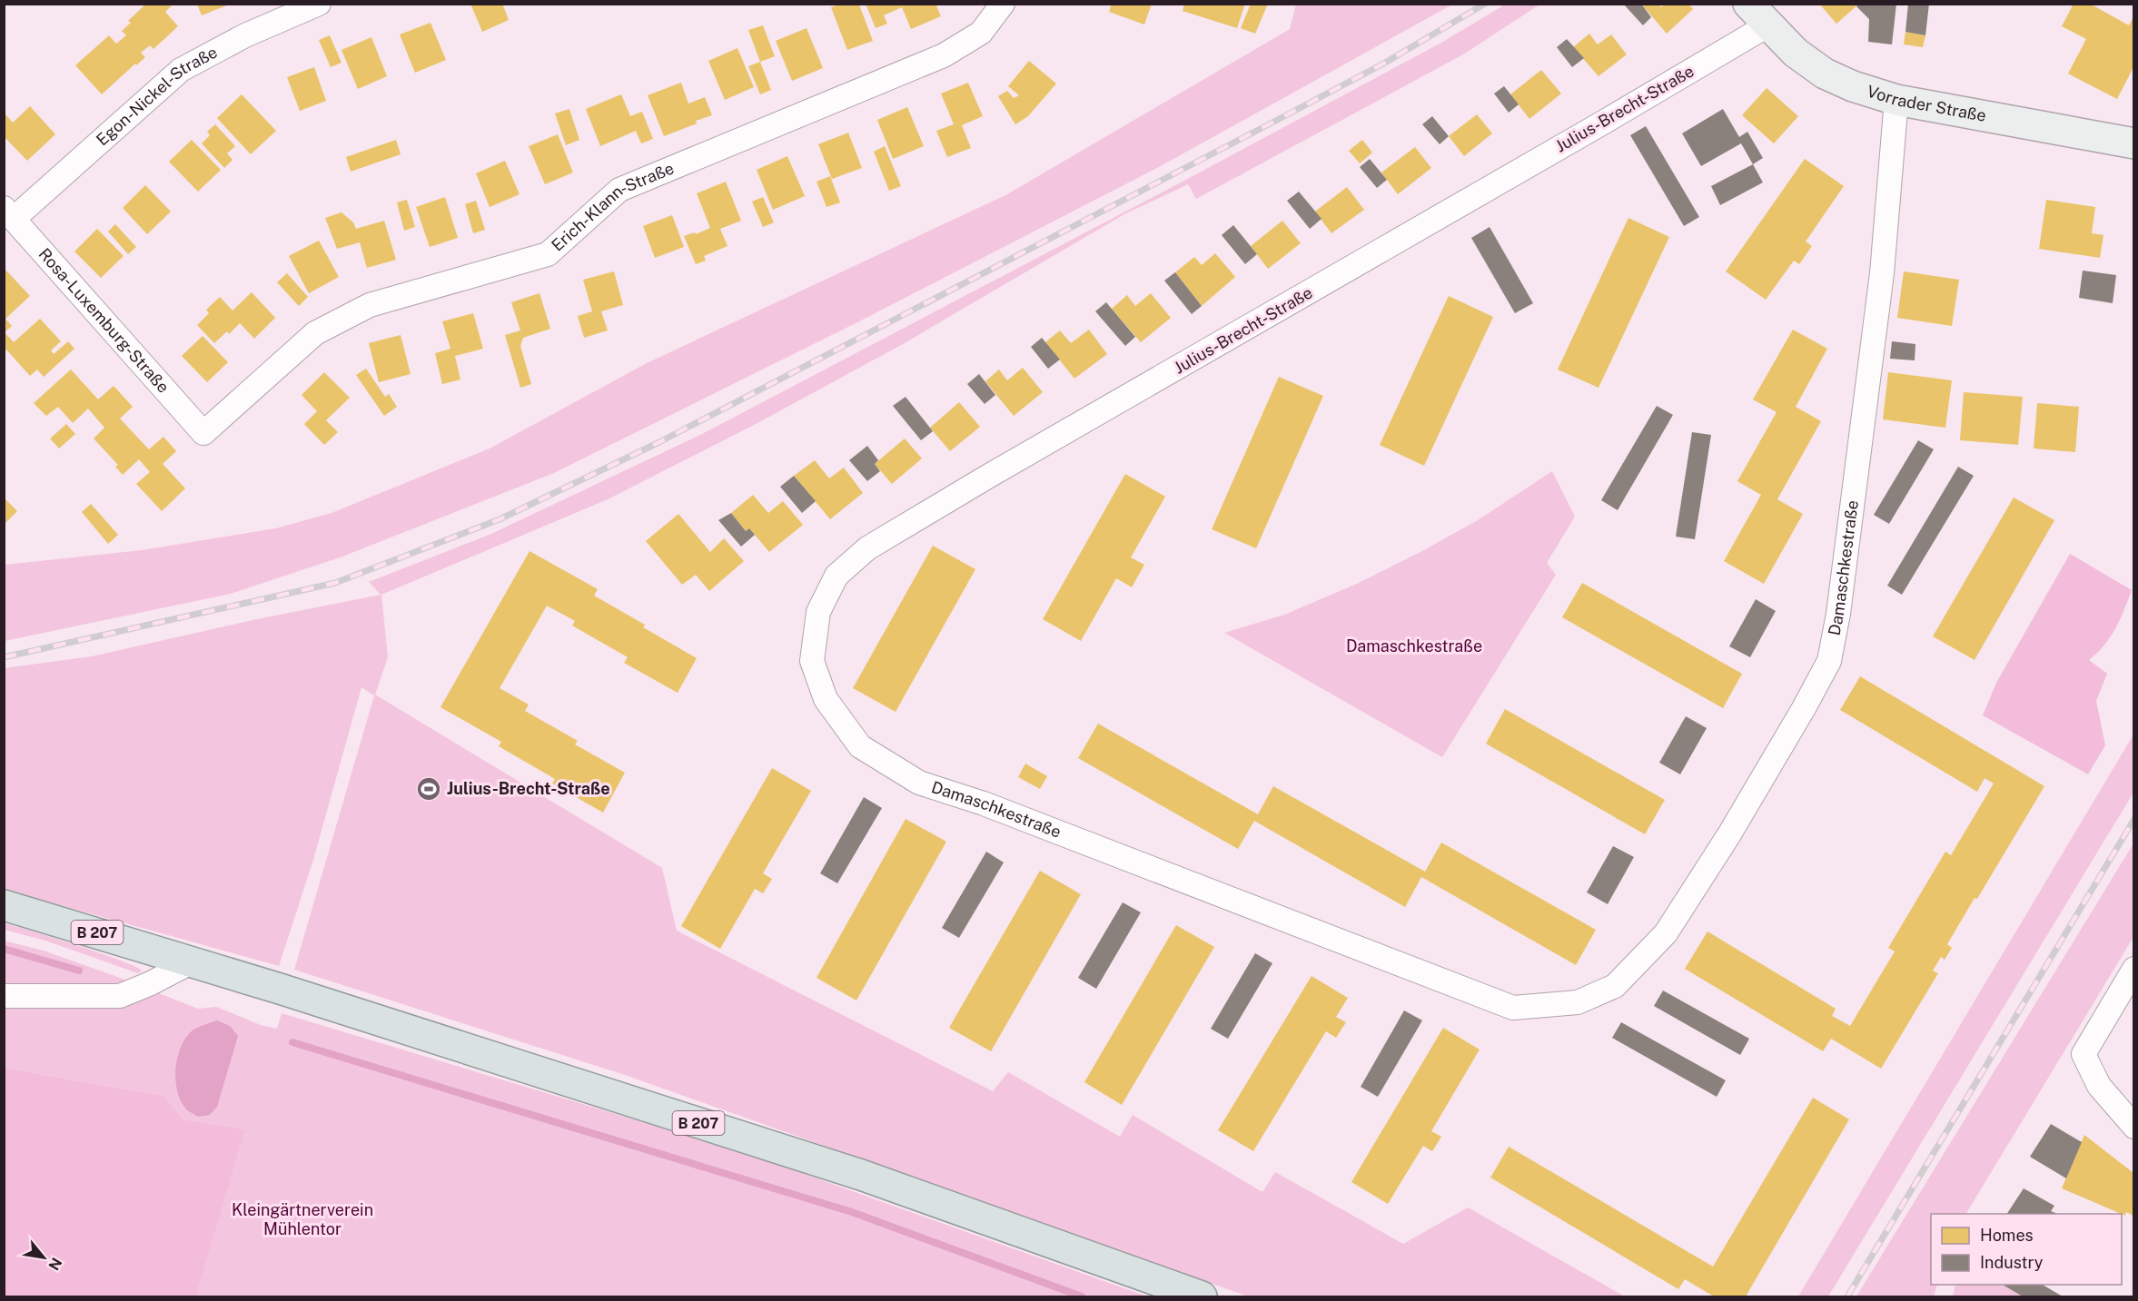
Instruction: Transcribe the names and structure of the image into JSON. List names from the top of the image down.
{
  "streets": {
    "main road": ["B 207"],
    "street": [
      "Egon-Nickel-Straße",
      "Vorrader Straße",
      "Julius-Brecht-Straße",
      "Erich-Klann-Straße",
      "Rosa-Luxemburg-Straße",
      "Damaschkestraße"
    ]
  },
  "crossings": [
    ["Egon-Nickel-Straße", "Rosa-Luxemburg-Straße"],
    ["Vorrader Straße", "Julius-Brecht-Straße"],
    ["Vorrader Straße", "Damaschkestraße"],
    ["Julius-Brecht-Straße", "Damaschkestraße"],
    ["Erich-Klann-Straße", "Rosa-Luxemburg-Straße"]
  ],
  "parks": ["Damaschkestraße", "Kleingärtnerverein Mühlentor"],
  "places": {
    "sports": ["Julius-Brecht-Straße"]
  },
  "legend": ["Homes", "Industry"],
  "north": "bottom right"
}
